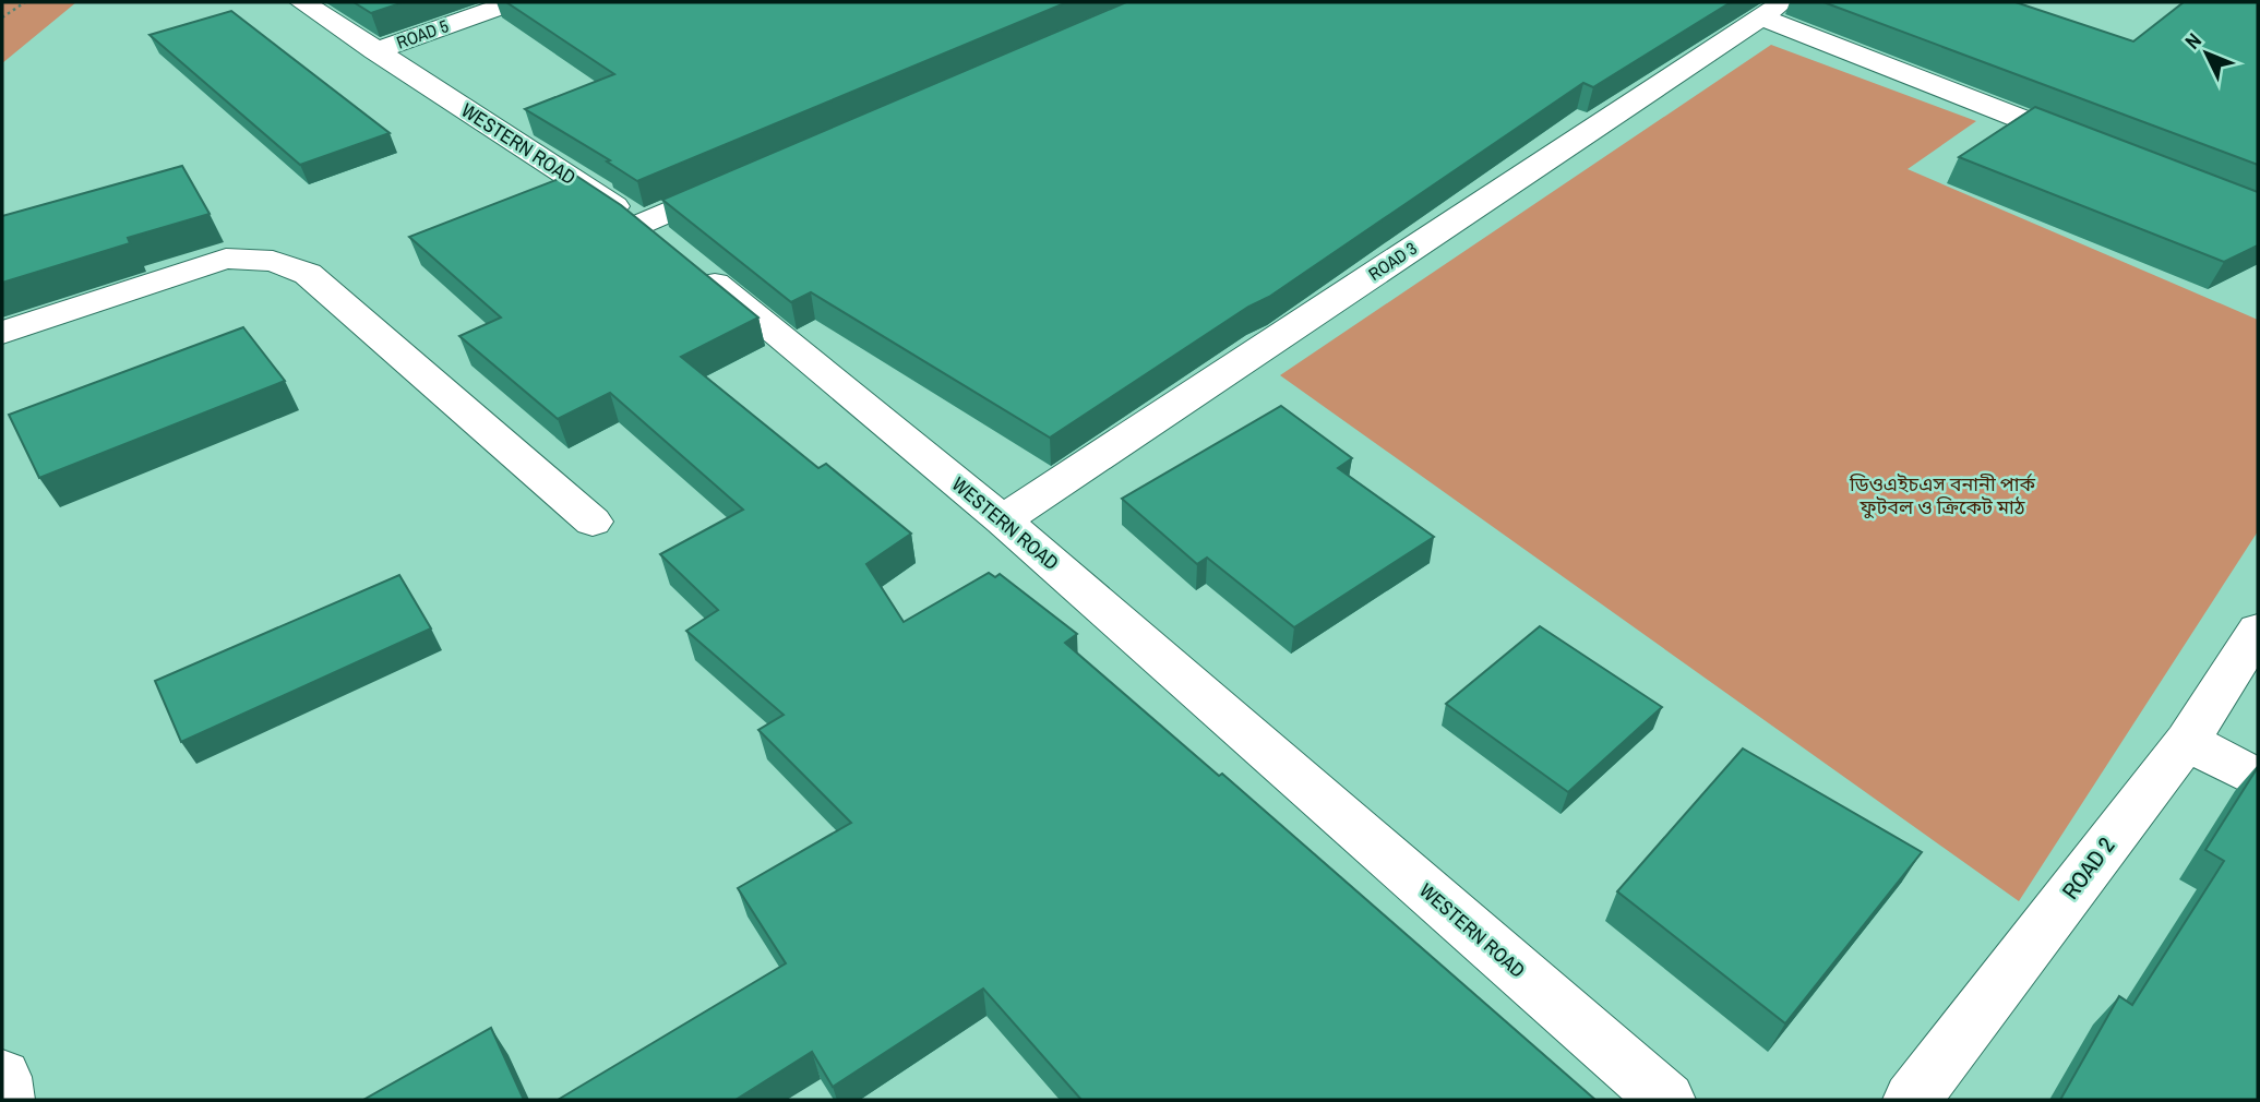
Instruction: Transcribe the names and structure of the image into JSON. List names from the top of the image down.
{
  "streets": {
    "street": [
      "ROAD 5",
      "WESTERN ROAD",
      "ROAD 3",
      "ROAD 2"
    ]
  },
  "crossings": [
    ["ROAD 5", "WESTERN ROAD"],
    ["WESTERN ROAD", "ROAD 3"]
  ],
  "parks": ["ডিওএইচএস বনানী পার্ক ফুটবল ও ক্রিকেট মাঠ"],
  "north": "top left"
}
